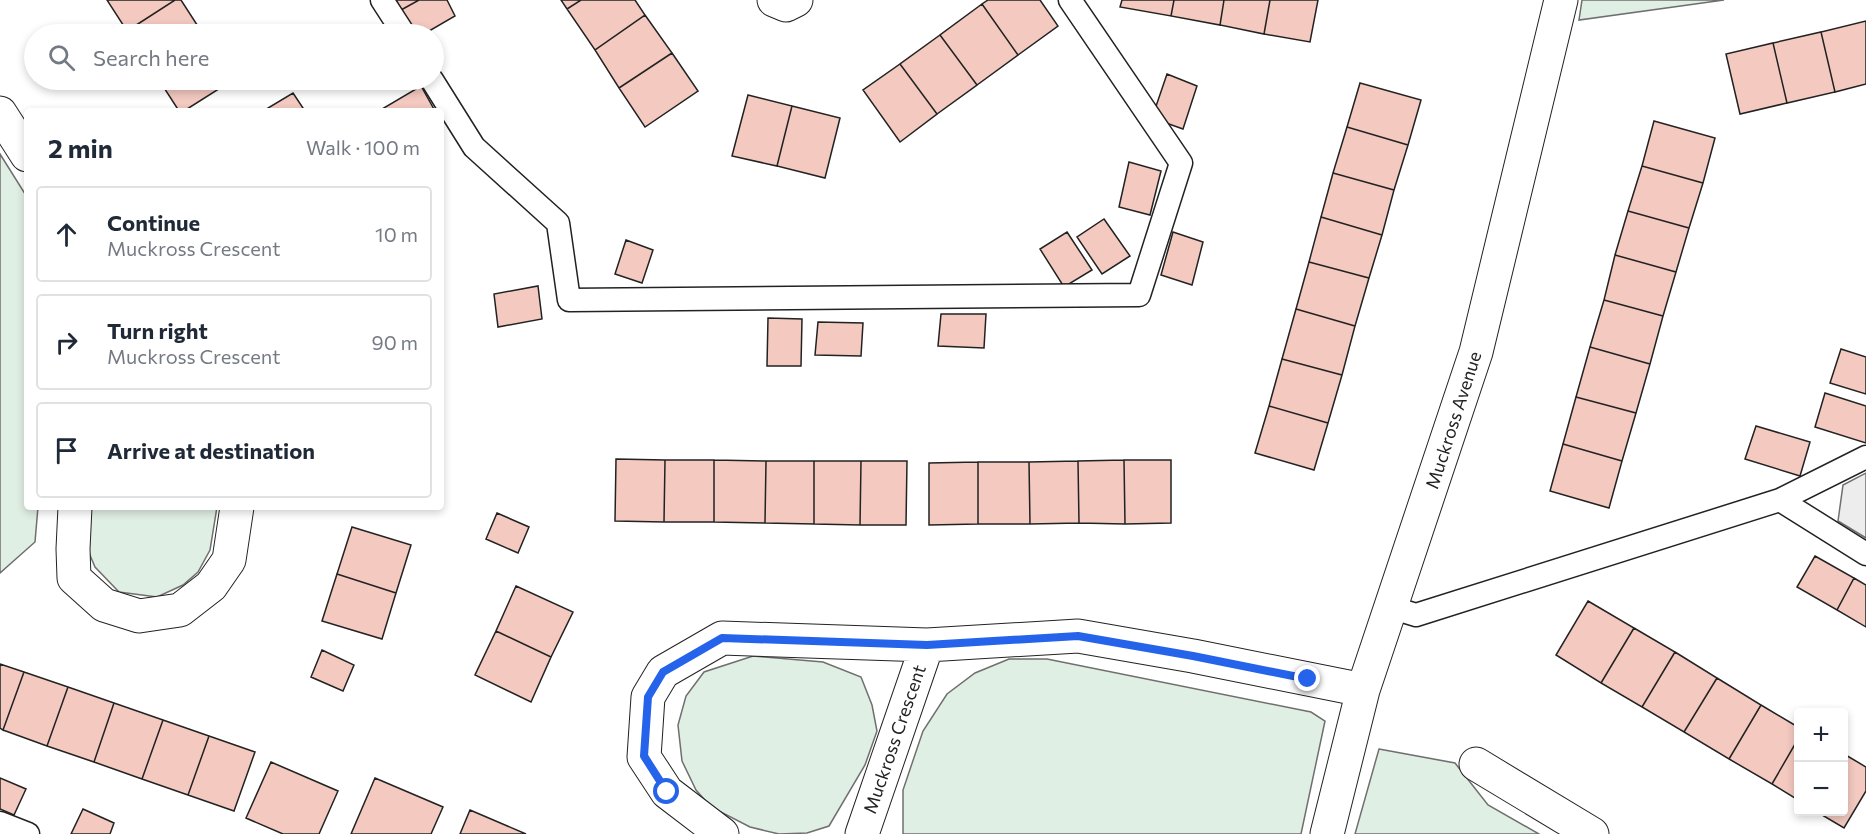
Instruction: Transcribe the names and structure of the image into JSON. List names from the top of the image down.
{
  "streets": {
    "street": ["Muckross Avenue", "Muckross Crescent"]
  },
  "crossings": [
    ["Muckross Avenue", "Muckross Crescent"]
  ],
  "page": {
    "search": "Search here",
    "heading": ["2 min", "Walk · 100 m"],
    "list": [
      ["Continue", "Muckross Crescent", "10 m"],
      ["Turn right", "Muckross Crescent", "90 m"],
      "Arrive at destination"
    ],
    "map_buttons": ["+", "−"]
  }
}
